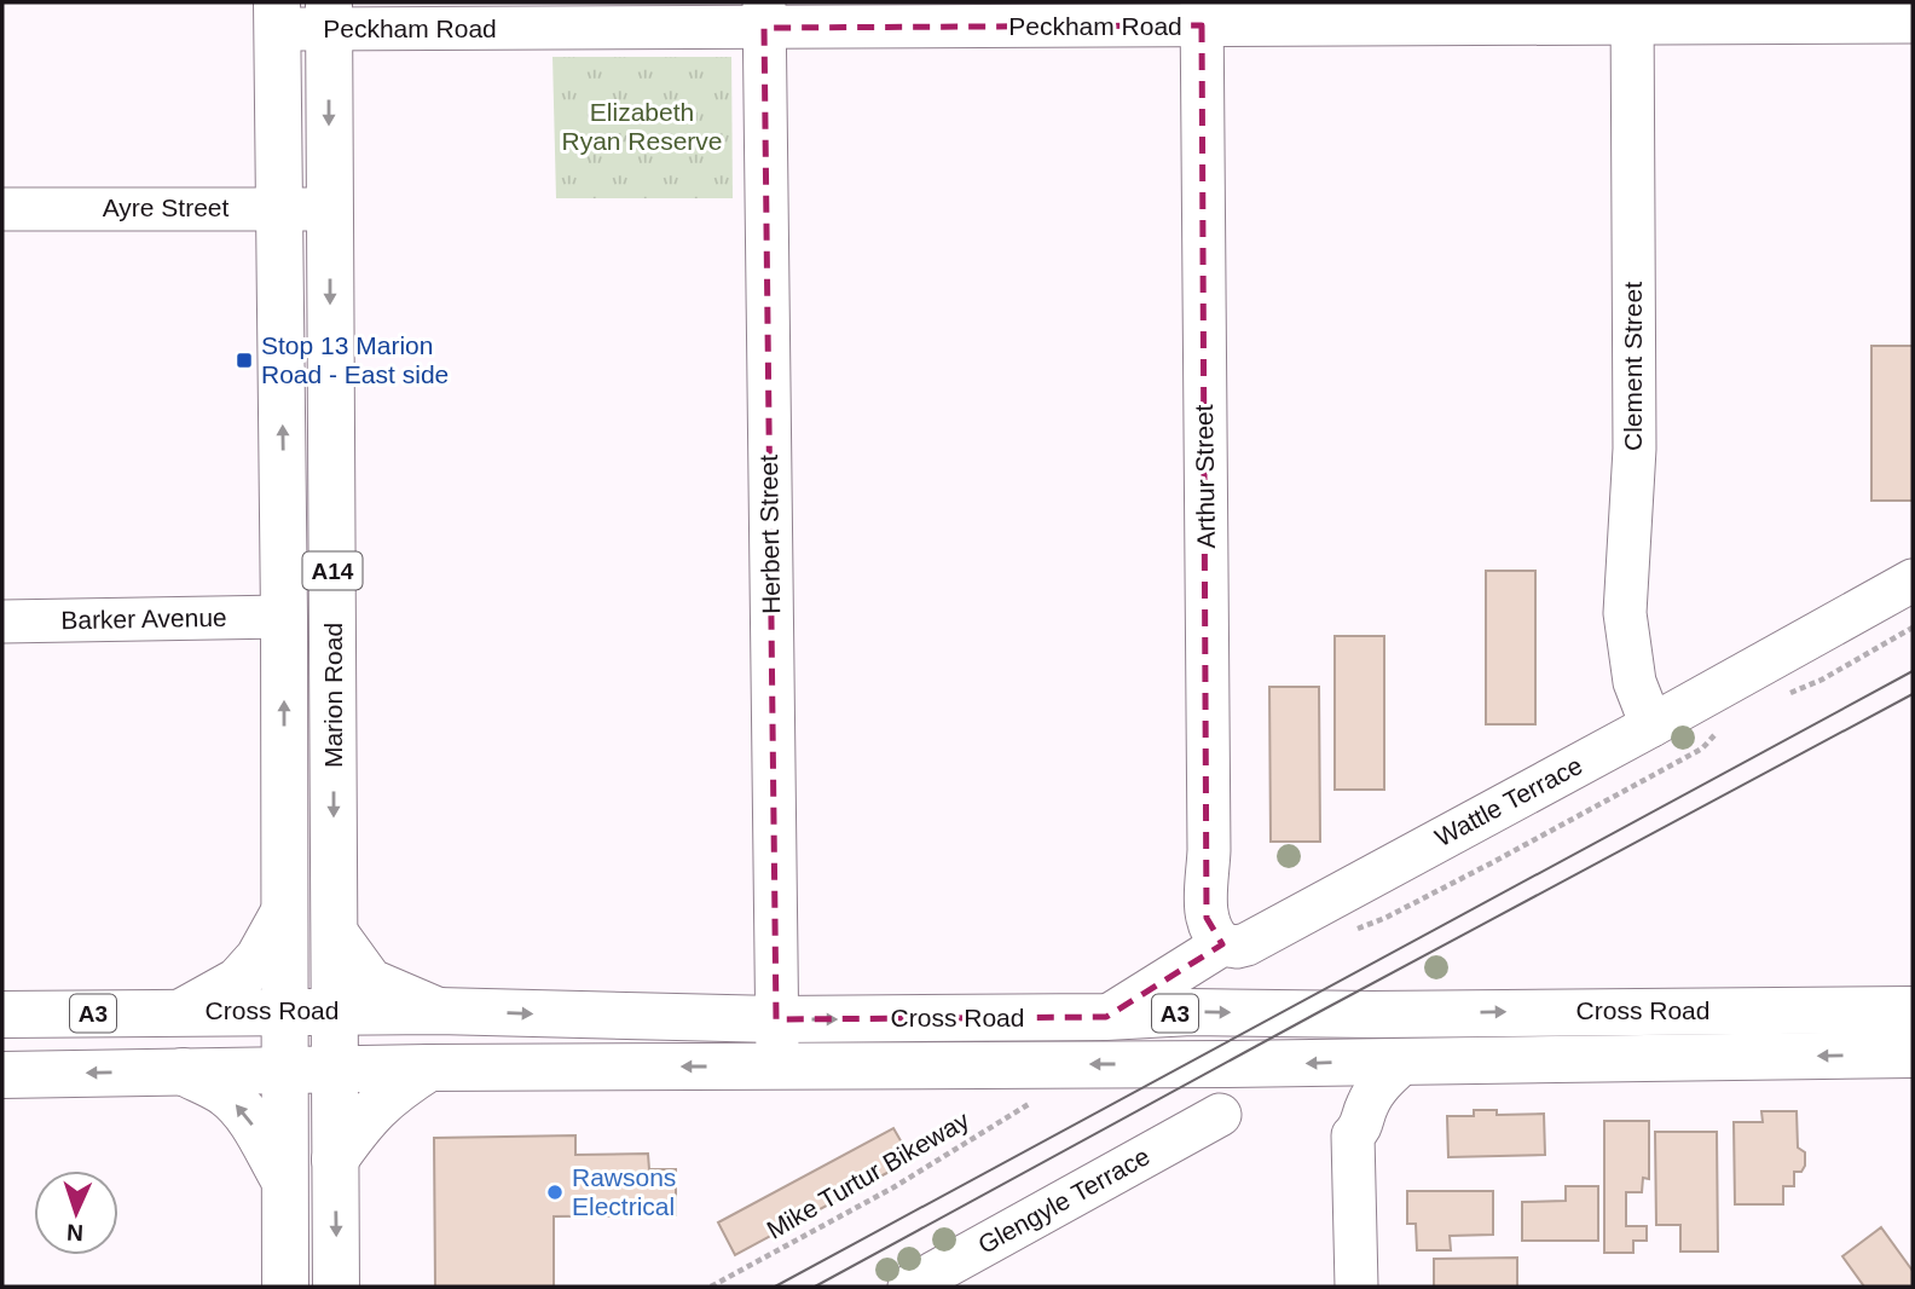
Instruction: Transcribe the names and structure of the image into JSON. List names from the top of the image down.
{
  "streets": {
    "main road": [
      "A14",
      "Marion Road",
      "Cross Road",
      "A3"
    ],
    "street": [
      "Peckham Road",
      "Ayre Street",
      "Clement Street",
      "Arthur Street",
      "Herbert Street",
      "Barker Avenue",
      "Wattle Terrace",
      "Glengyle Terrace"
    ],
    "path": ["Mike Turtur Bikeway"]
  },
  "crossings": [
    ["Peckham Road", "Clement Street"],
    ["Peckham Road", "Arthur Street"],
    ["Peckham Road", "Herbert Street"],
    ["Peckham Road", "Marion Road"],
    ["Ayre Street", "Marion Road"],
    ["Clement Street", "Wattle Terrace"],
    ["Arthur Street", "Wattle Terrace"],
    ["Herbert Street", "Cross Road"],
    ["Barker Avenue", "Marion Road"],
    ["Marion Road", "Cross Road"],
    ["Wattle Terrace", "Cross Road"]
  ],
  "parks": ["Elizabeth Ryan Reserve"],
  "places": {
    "transit": ["Stop 13 Marion Road - East side"],
    "other": ["Rawsons Electrical"]
  },
  "north": "bottom"
}
